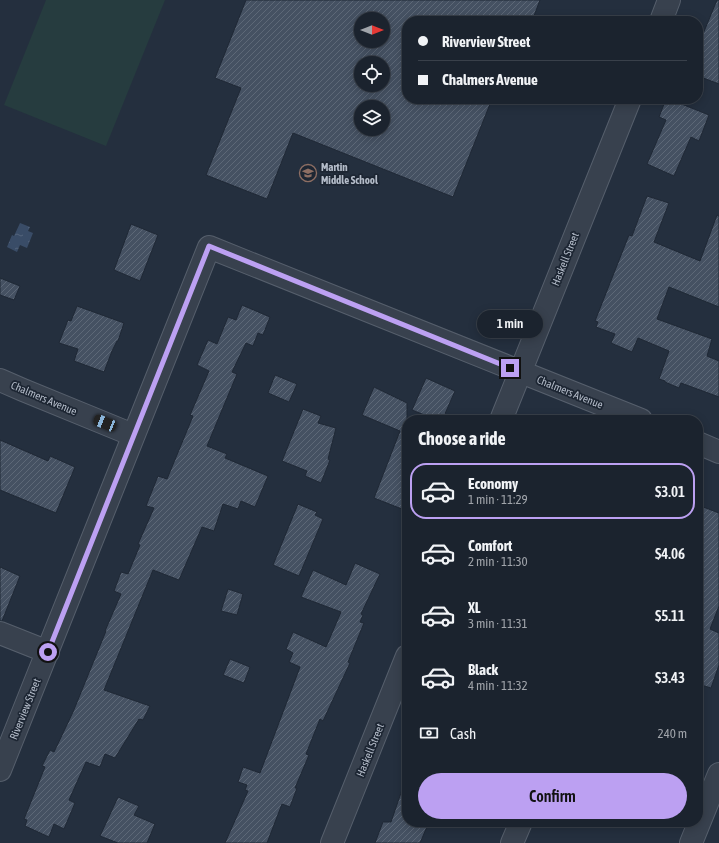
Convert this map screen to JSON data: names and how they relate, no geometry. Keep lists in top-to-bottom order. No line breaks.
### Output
{"streets":{"street":["Haskell Street","Chalmers Avenue","Riverview Street"]},"crossings":[["Haskell Street","Chalmers Avenue"],["Chalmers Avenue","Riverview Street"]],"places":{"school or university":["Martin Middle School"]},"north":"right","page":{"banner":["Riverview Street","Chalmers Avenue"],"bubble":"1 min","heading":"Choose a ride","list":[{"name":"Economy","note":"1 min · 11:29","value":"$3.01"},{"name":"Comfort","note":"2 min · 11:30","value":"$4.06"},{"name":"XL","note":"3 min · 11:31","value":"$5.11"},{"name":"Black","note":"4 min · 11:32","value":"$3.43"}],"pay":["Cash","240 m"],"buttons":"Confirm"}}
